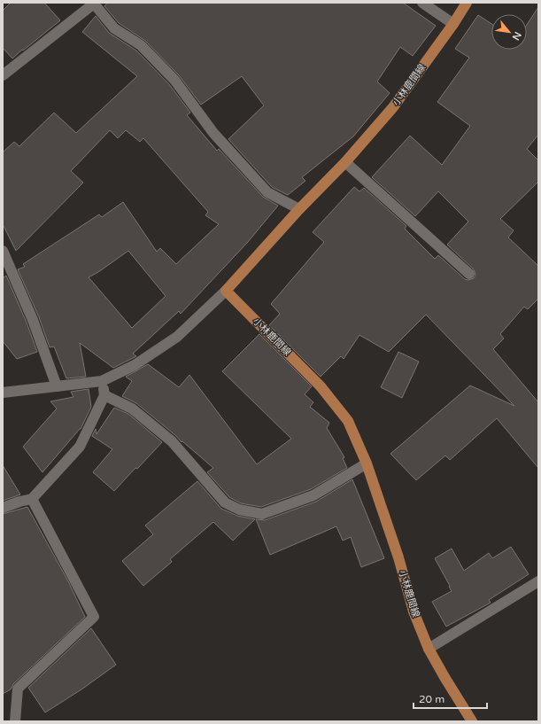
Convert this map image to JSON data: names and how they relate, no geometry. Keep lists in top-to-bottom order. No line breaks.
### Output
{"streets":{"main road":["小林鹿間線"]},"scale_bar":"20 m","north":"bottom right"}
